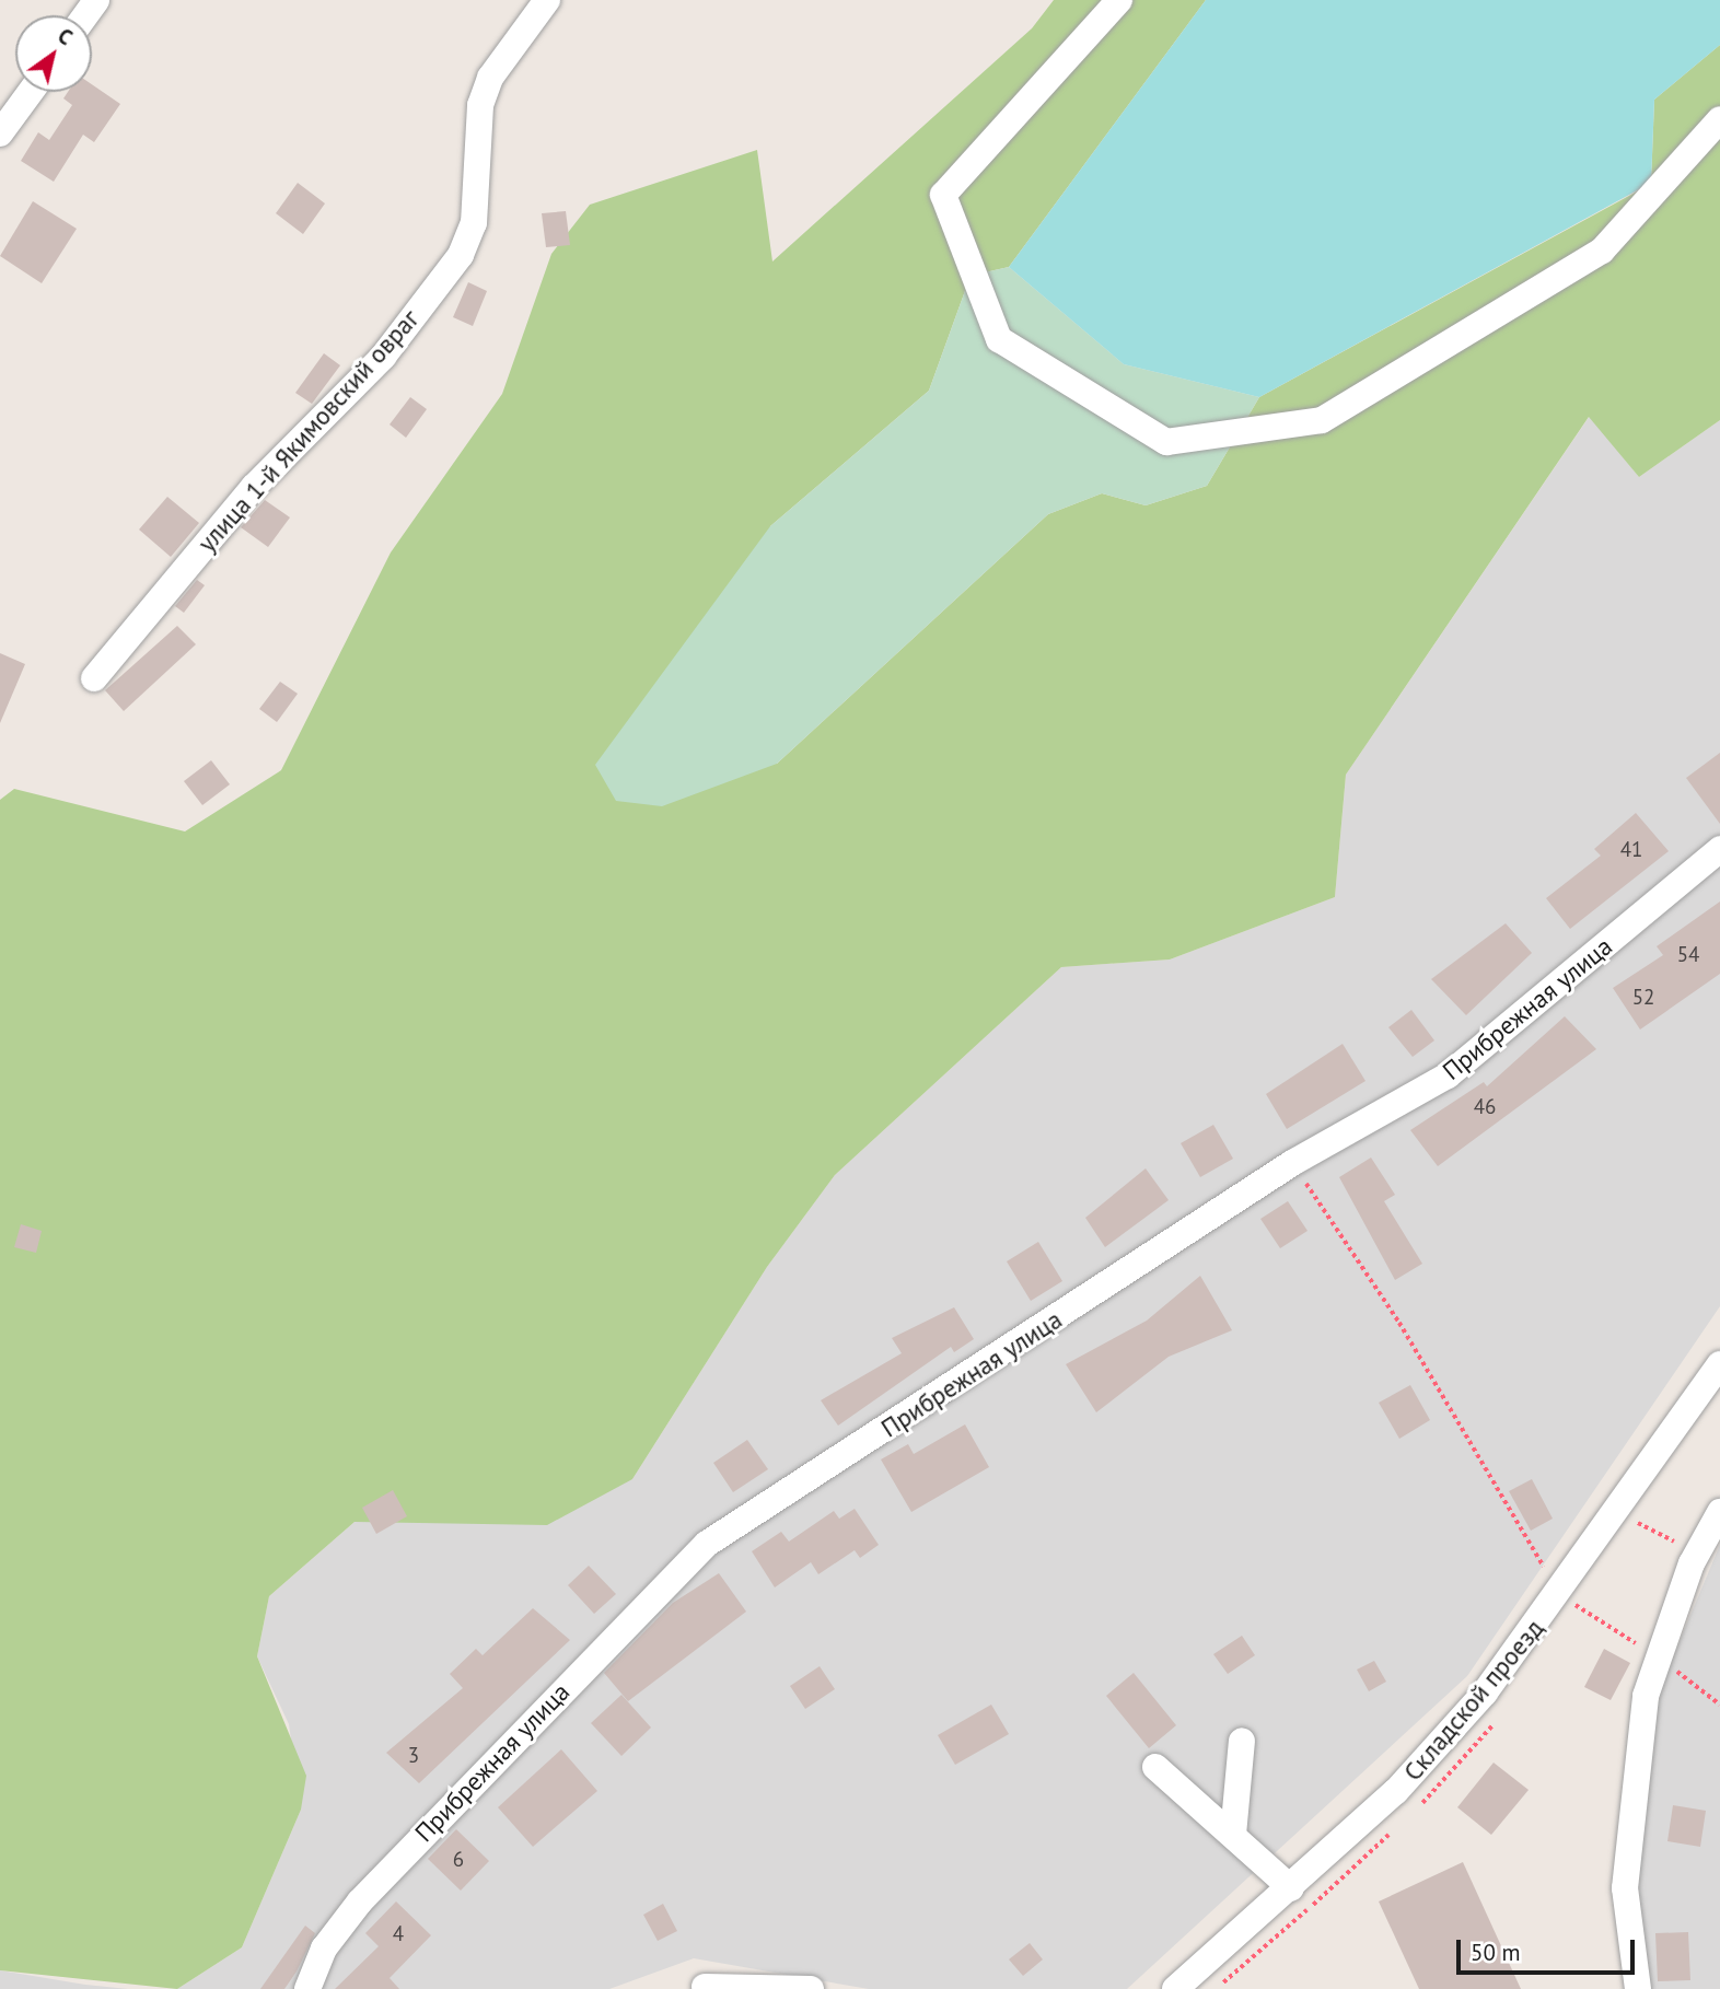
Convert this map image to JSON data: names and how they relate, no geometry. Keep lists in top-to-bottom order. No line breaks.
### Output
{"streets":{"street":["улица 1-й Якимовский овраг","Прибрежная улица","Складской проезд"]},"house_numbers":["41","54","52","46","3","6","4"],"scale_bar":"50 m","north":"top right"}
